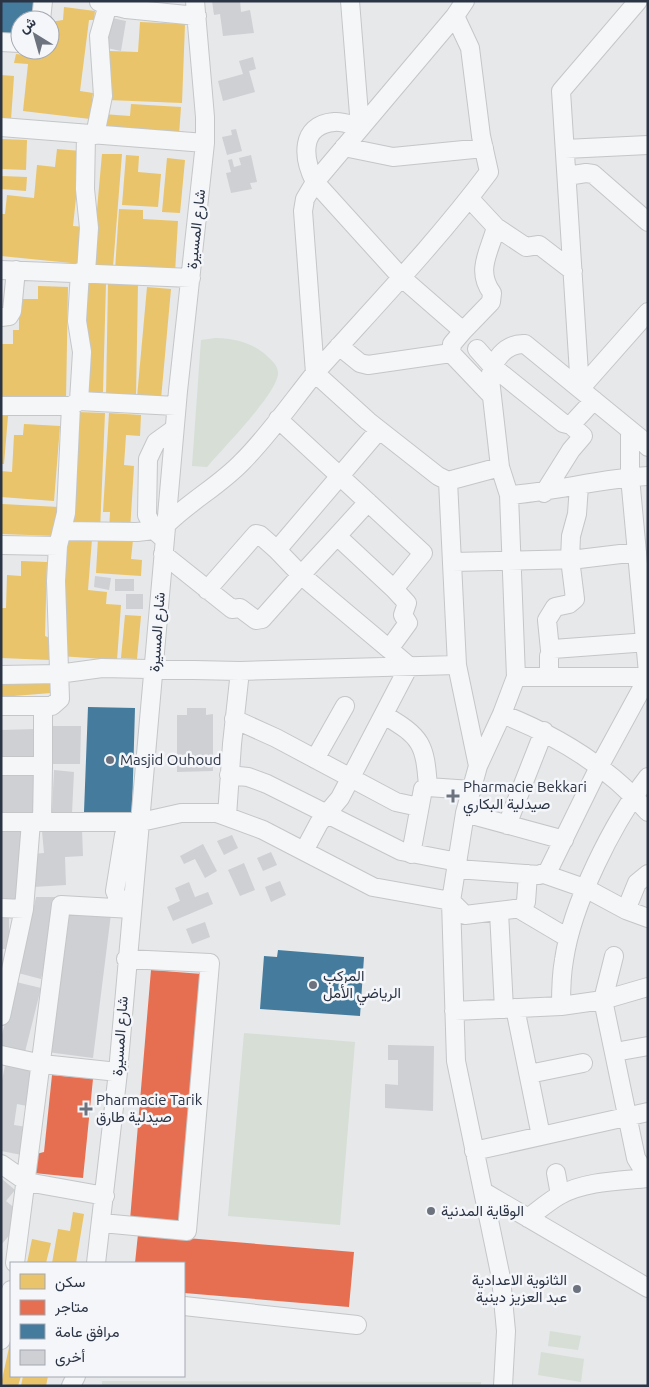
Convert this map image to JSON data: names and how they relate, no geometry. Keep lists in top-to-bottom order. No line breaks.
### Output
{"streets":{"street":["شارع المسيرة"]},"places":{"other":["Masjid Ouhoud","المركب الرياضي الأمل","الوقاية المدنية","الثانوية الاعدادية عبد العزيز دينية"],"health":["Pharmacie Bekkari صيدلية البكاري","Pharmacie Tarik صيدلية طارق"]},"legend":["سكن","متاجر","مرافق عامة","أخرى"],"north":"top left"}
